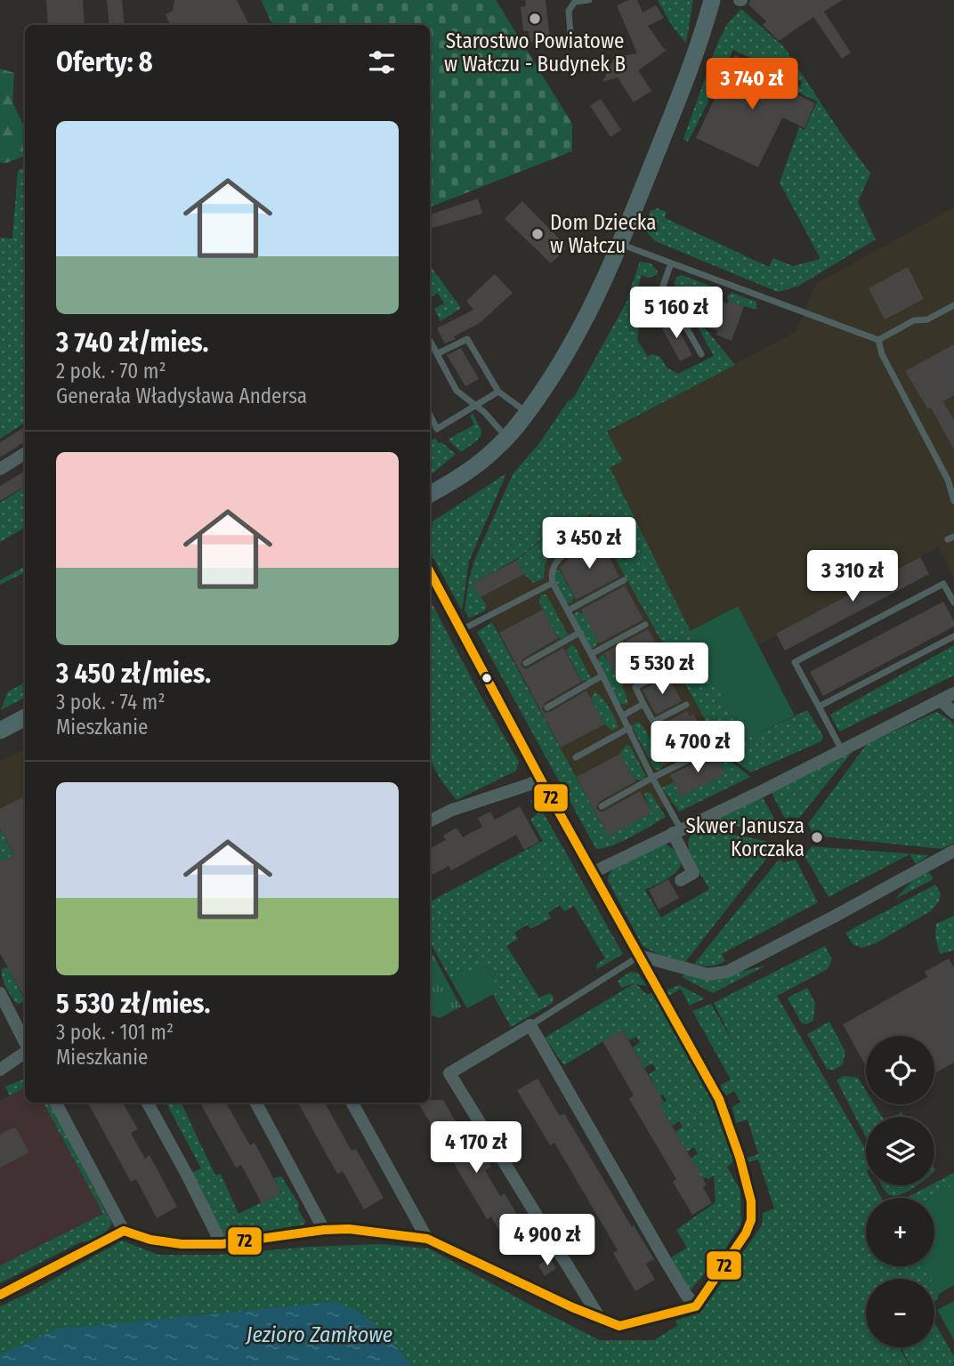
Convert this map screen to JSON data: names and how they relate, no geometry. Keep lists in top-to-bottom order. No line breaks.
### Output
{"water":["Jezioro Zamkowe"],"places":["Starostwo Powiatowe w Wałczu - Budynek B","Dom Dziecka w Wałczu","Skwer Janusza Korczaka"],"lines":["transit line 72"],"page":{"heading":"Oferty: 8","price":["3 740 zł","5 160 zł","3 450 zł","3 310 zł","5 530 zł","4 700 zł","4 170 zł","4 900 zł"],"list":[{"name":"3 740 zł/mies.","note":"2 pok. · 70 m² · Generała Władysława Andersa"},{"name":"3 450 zł/mies.","note":"3 pok. · 74 m² · Mieszkanie"},{"name":"5 530 zł/mies.","note":"3 pok. · 101 m² · Mieszkanie"}],"map_buttons":["+","−"]}}
